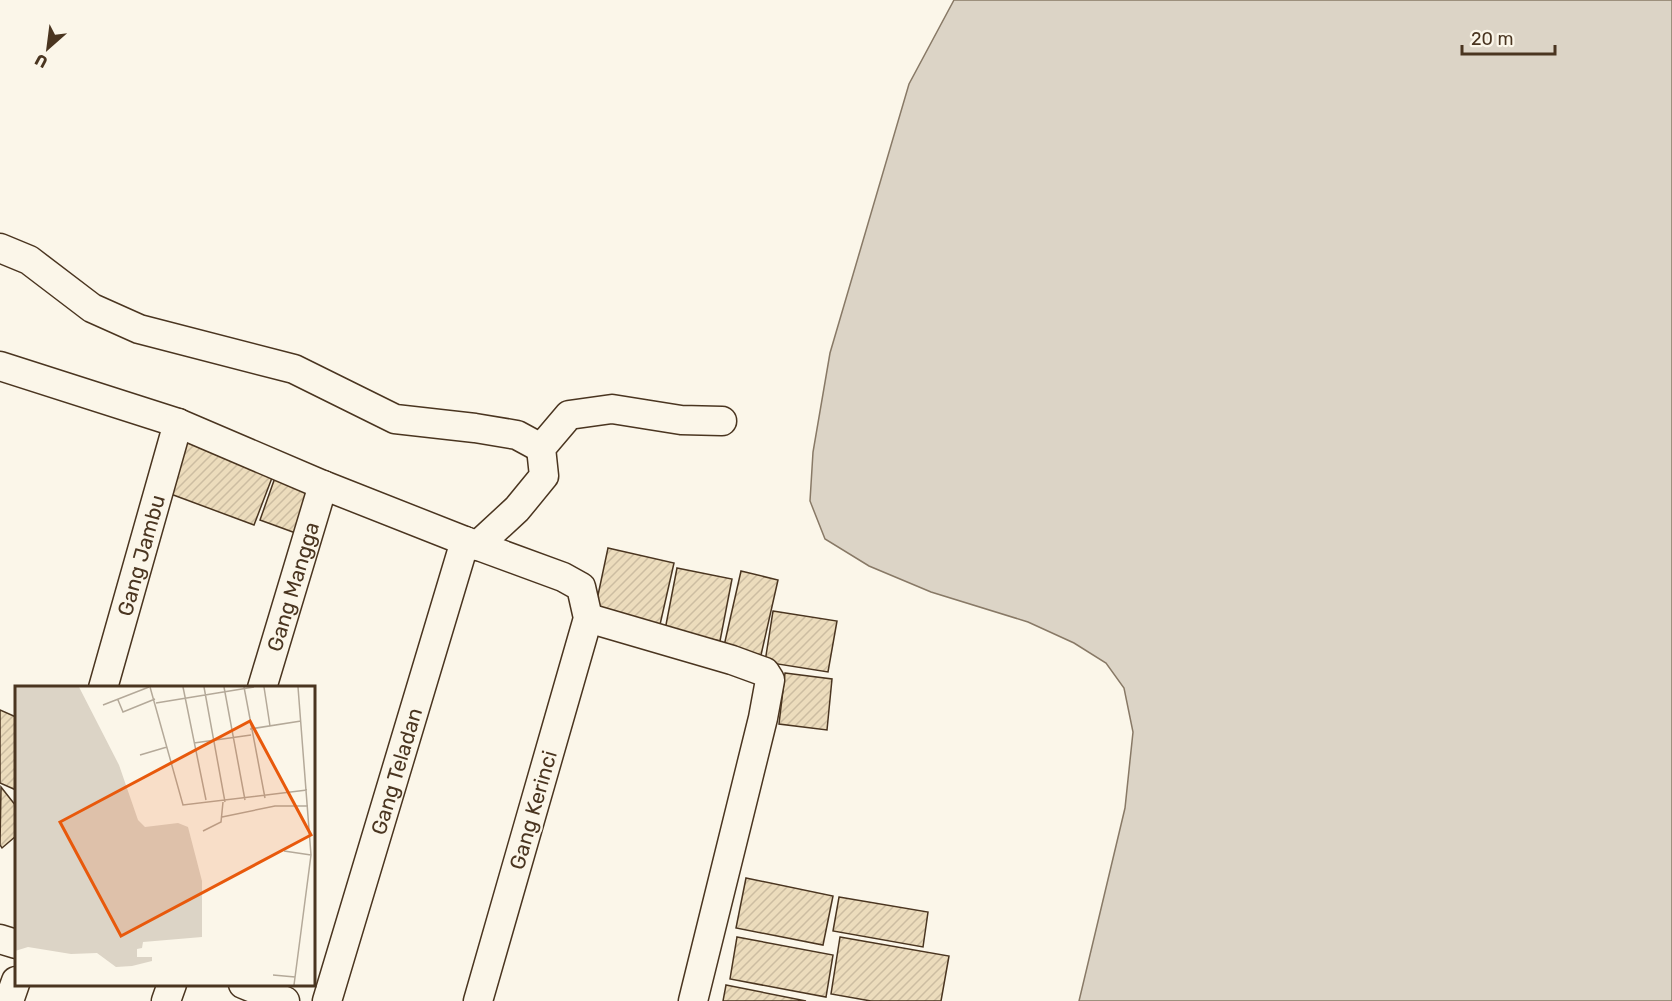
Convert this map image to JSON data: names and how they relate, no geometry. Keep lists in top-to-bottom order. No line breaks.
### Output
{"streets":{"street":["Gang Jambu","Gang Mangga","Gang Teladan","Gang Kerinci"]},"scale_bar":"20 m","north":"bottom left"}
